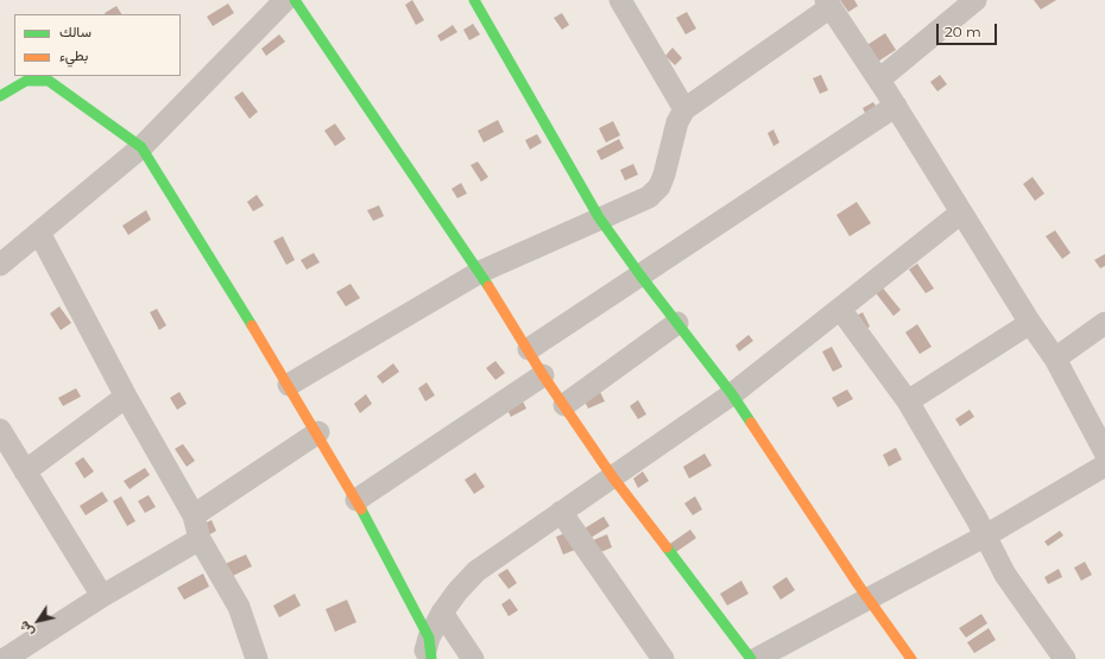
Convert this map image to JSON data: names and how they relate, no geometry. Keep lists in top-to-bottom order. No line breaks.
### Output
{"legend":["سالك","بطيء"],"scale_bar":"20 m","north":"bottom left"}
